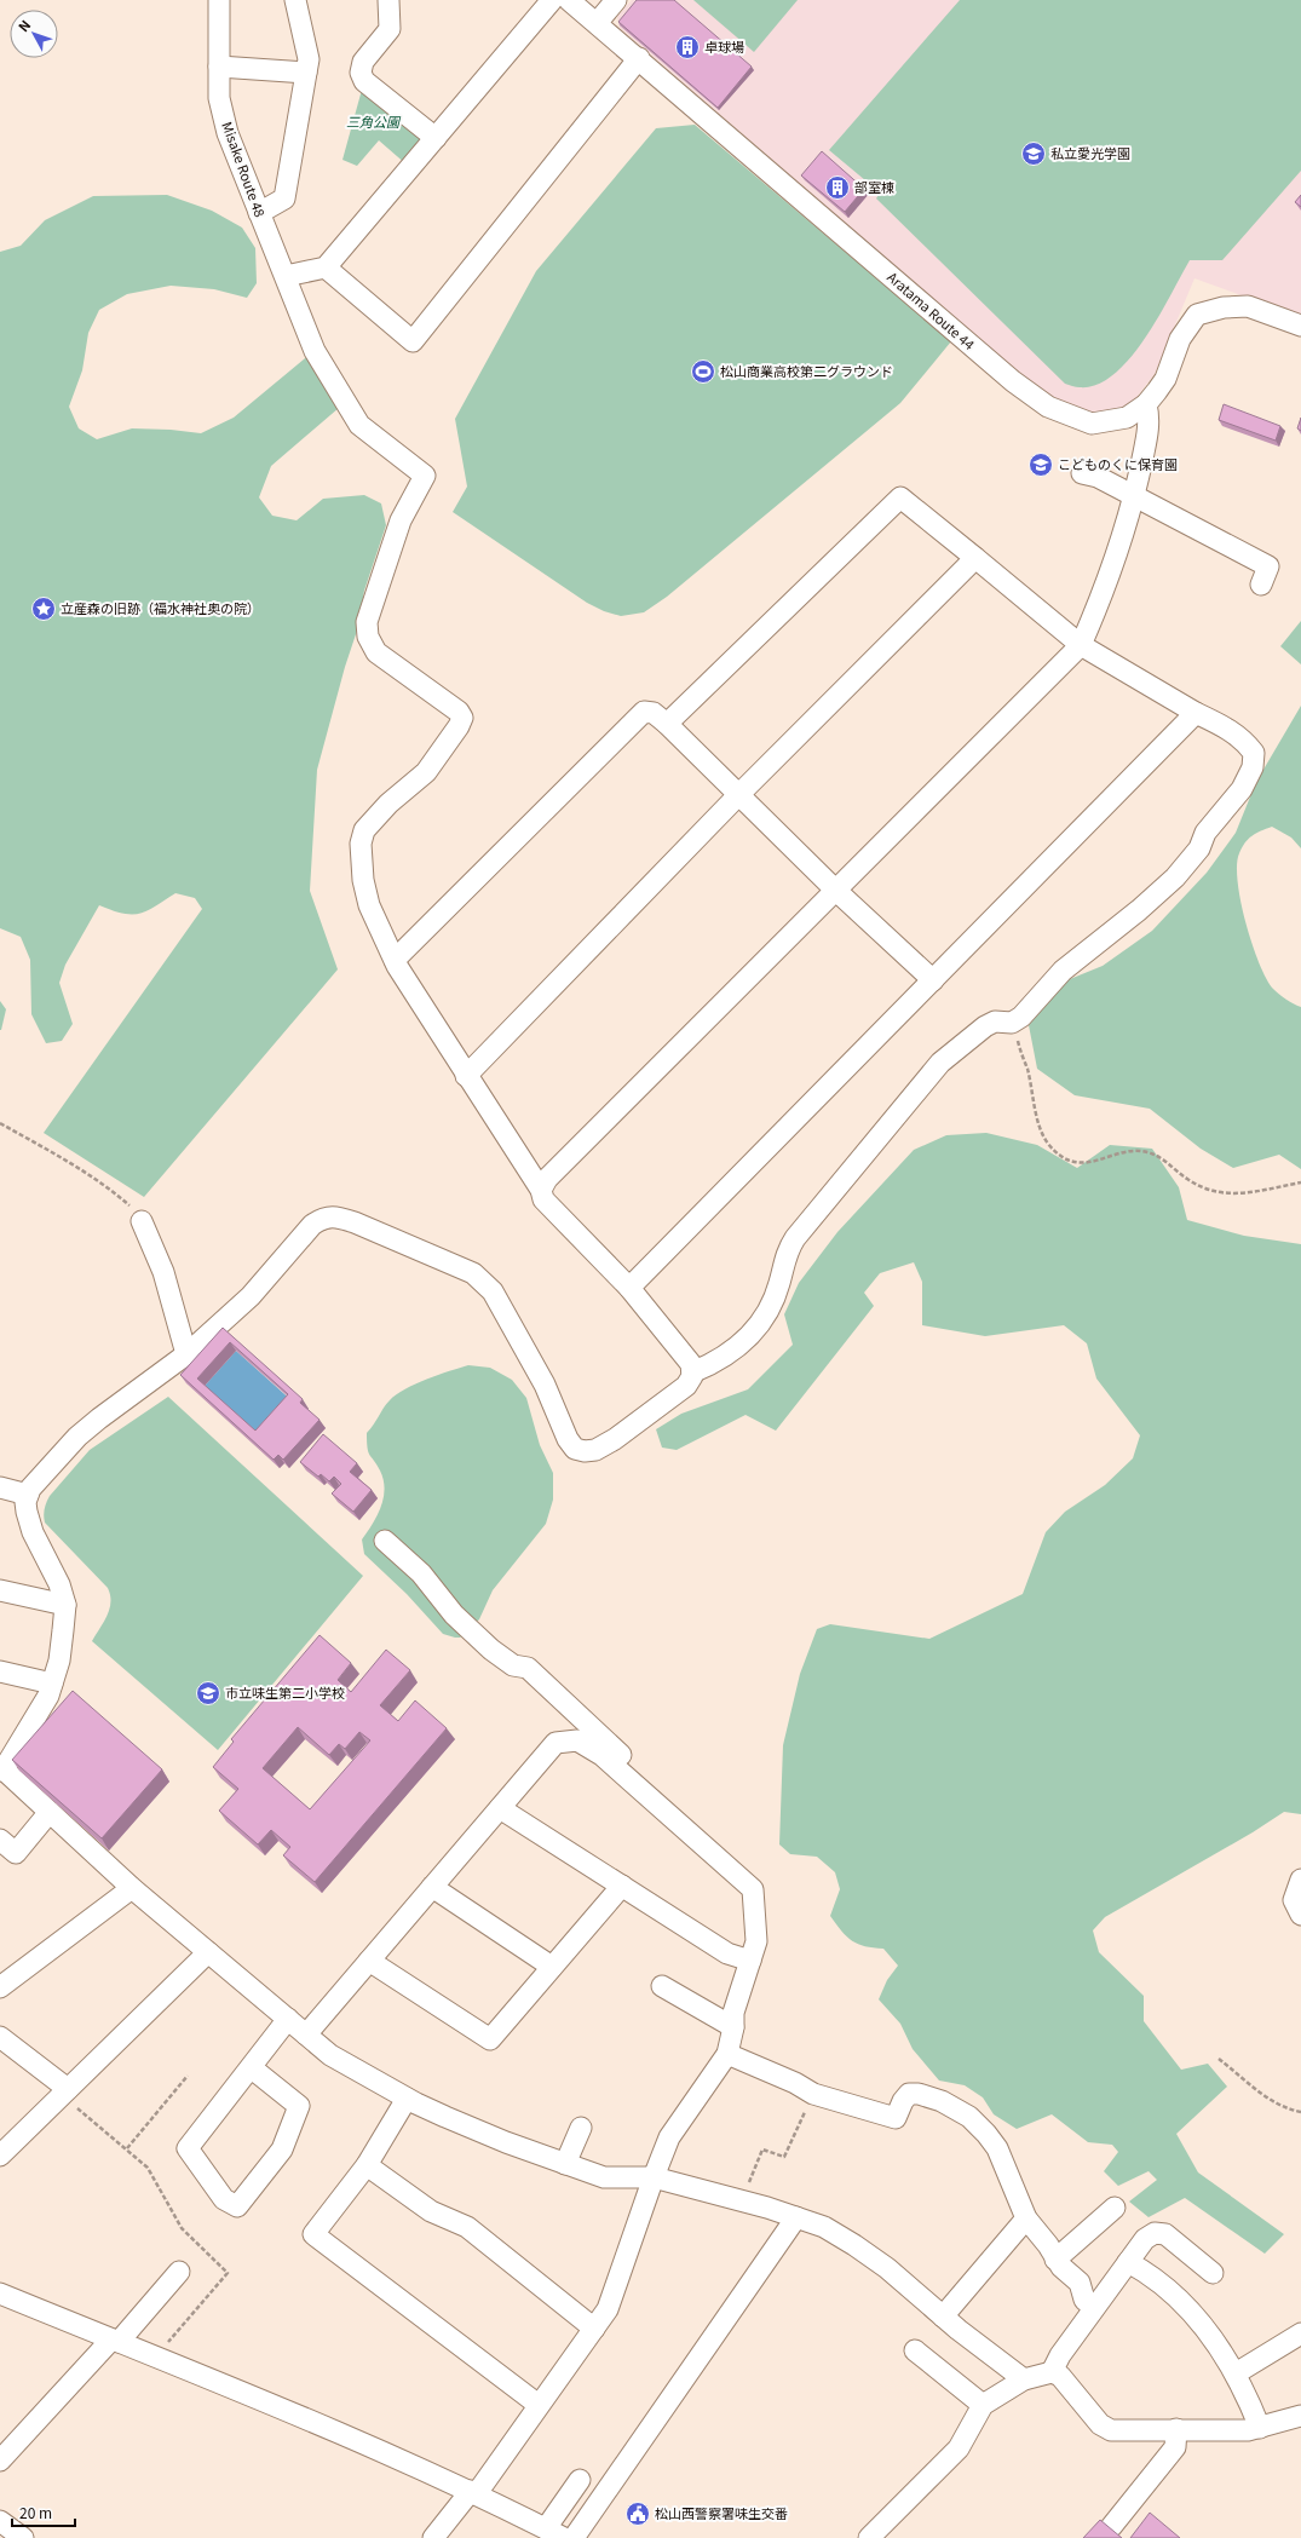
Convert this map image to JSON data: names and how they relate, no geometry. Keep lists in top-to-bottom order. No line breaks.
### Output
{"streets":{"street":["Misake Route 48","Aratama Route 44"]},"parks":["三角公園"],"places":{"building":["卓球場","部室棟"],"school or university":["私立愛光学園","こどものくに保育園","市立味生第二小学校"],"sports":["松山商業高校第二グラウンド"],"place":["立産森の旧跡（福水神社奥の院）"],"public building":["松山西警察署味生交番"]},"scale_bar":"20 m","north":"top left"}
